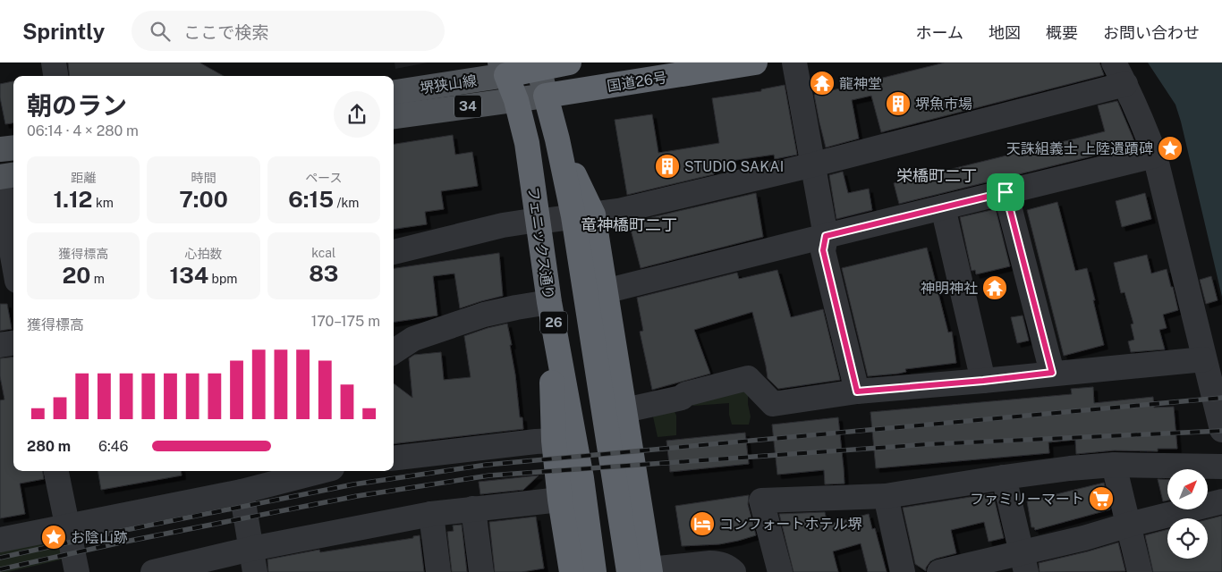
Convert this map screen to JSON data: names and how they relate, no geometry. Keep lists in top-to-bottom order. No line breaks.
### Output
{"streets":{"highway":["国道26号","フェニックス通り","26"],"main road":["堺狭山線","34"]},"crossings":[["国道26号","堺狭山線"],["国道26号","26"],["堺狭山線","フェニックス通り"],["堺狭山線","26"],["フェニックス通り","26"]],"districts":["栄橋町二丁","竜神橋町二丁"],"places":{"temple":["龍神堂","神明神社"],"building":["堺魚市場","STUDIO SAKAI"],"place":["天誅組義士 上陸遺蹟碑","お陰山跡"],"supermarket":["ファミリーマート"],"hotel":["コンフォートホテル堺"]},"north":"top right","page":{"header":"Sprintly","search":"ここで検索","nav":["ホーム","地図","概要","お問い合わせ"],"heading":["朝のラン","06:14 · 4 × 280 m"],"stats":[["距離","1.12 km"],["時間","7:00"],["ペース","6:15 /km"],["獲得標高","20 m"],["心拍数","134 bpm"],["kcal","83"]],"chart":["獲得標高","170–175 m"],"list":[{"name":"280 m","note":"6:46"}]}}
